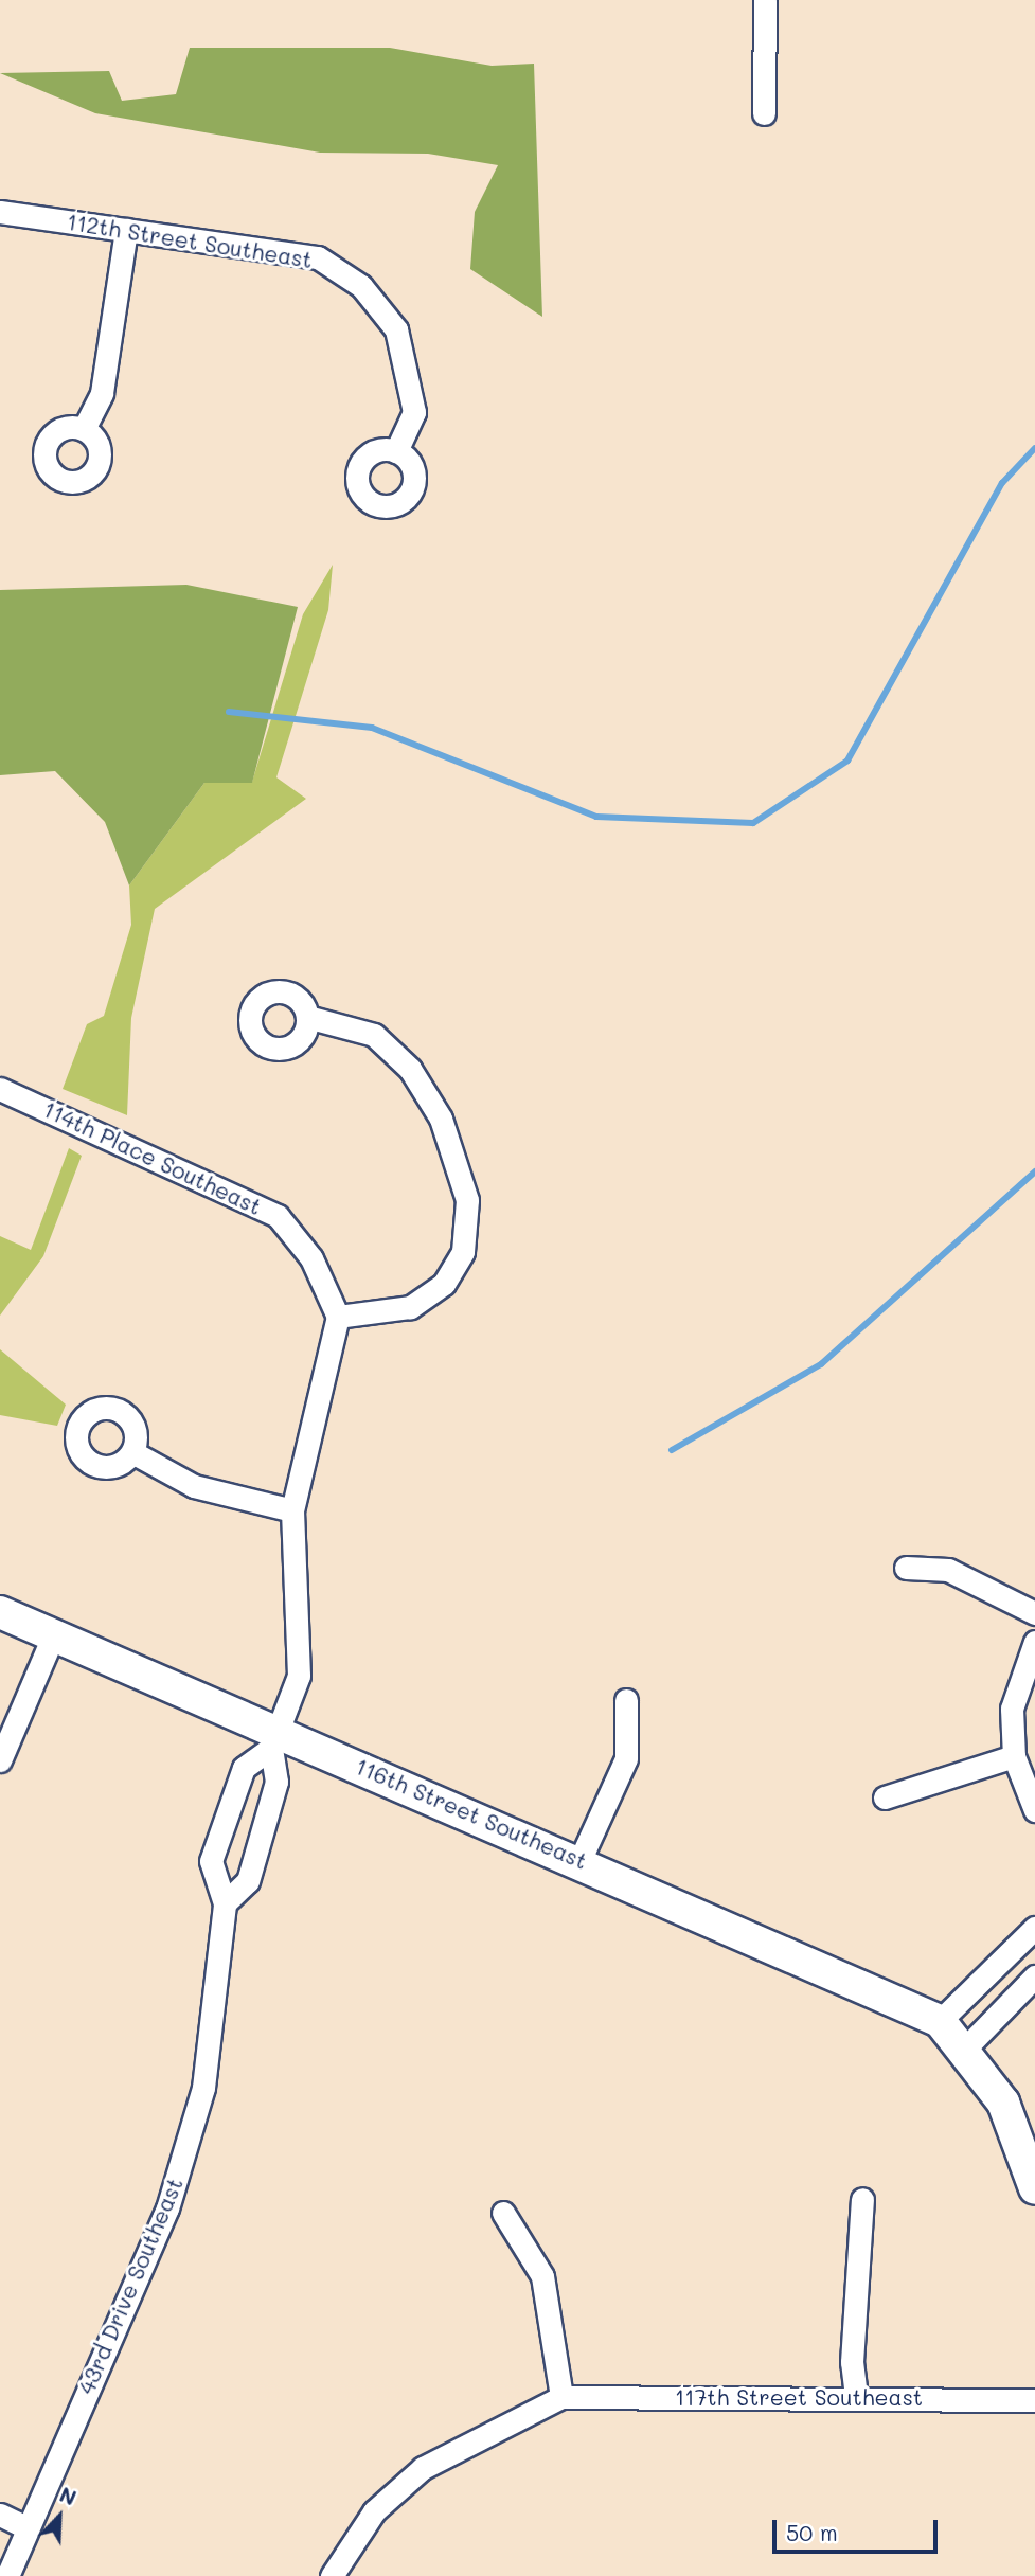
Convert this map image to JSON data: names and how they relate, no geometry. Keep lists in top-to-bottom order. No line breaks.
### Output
{"streets":{"street":["112th Street Southeast","114th Place Southeast","116th Street Southeast","43rd Drive Southeast","117th Street Southeast"]},"crossings":[["116th Street Southeast","43rd Drive Southeast"]],"scale_bar":"50 m","north":"top right"}
